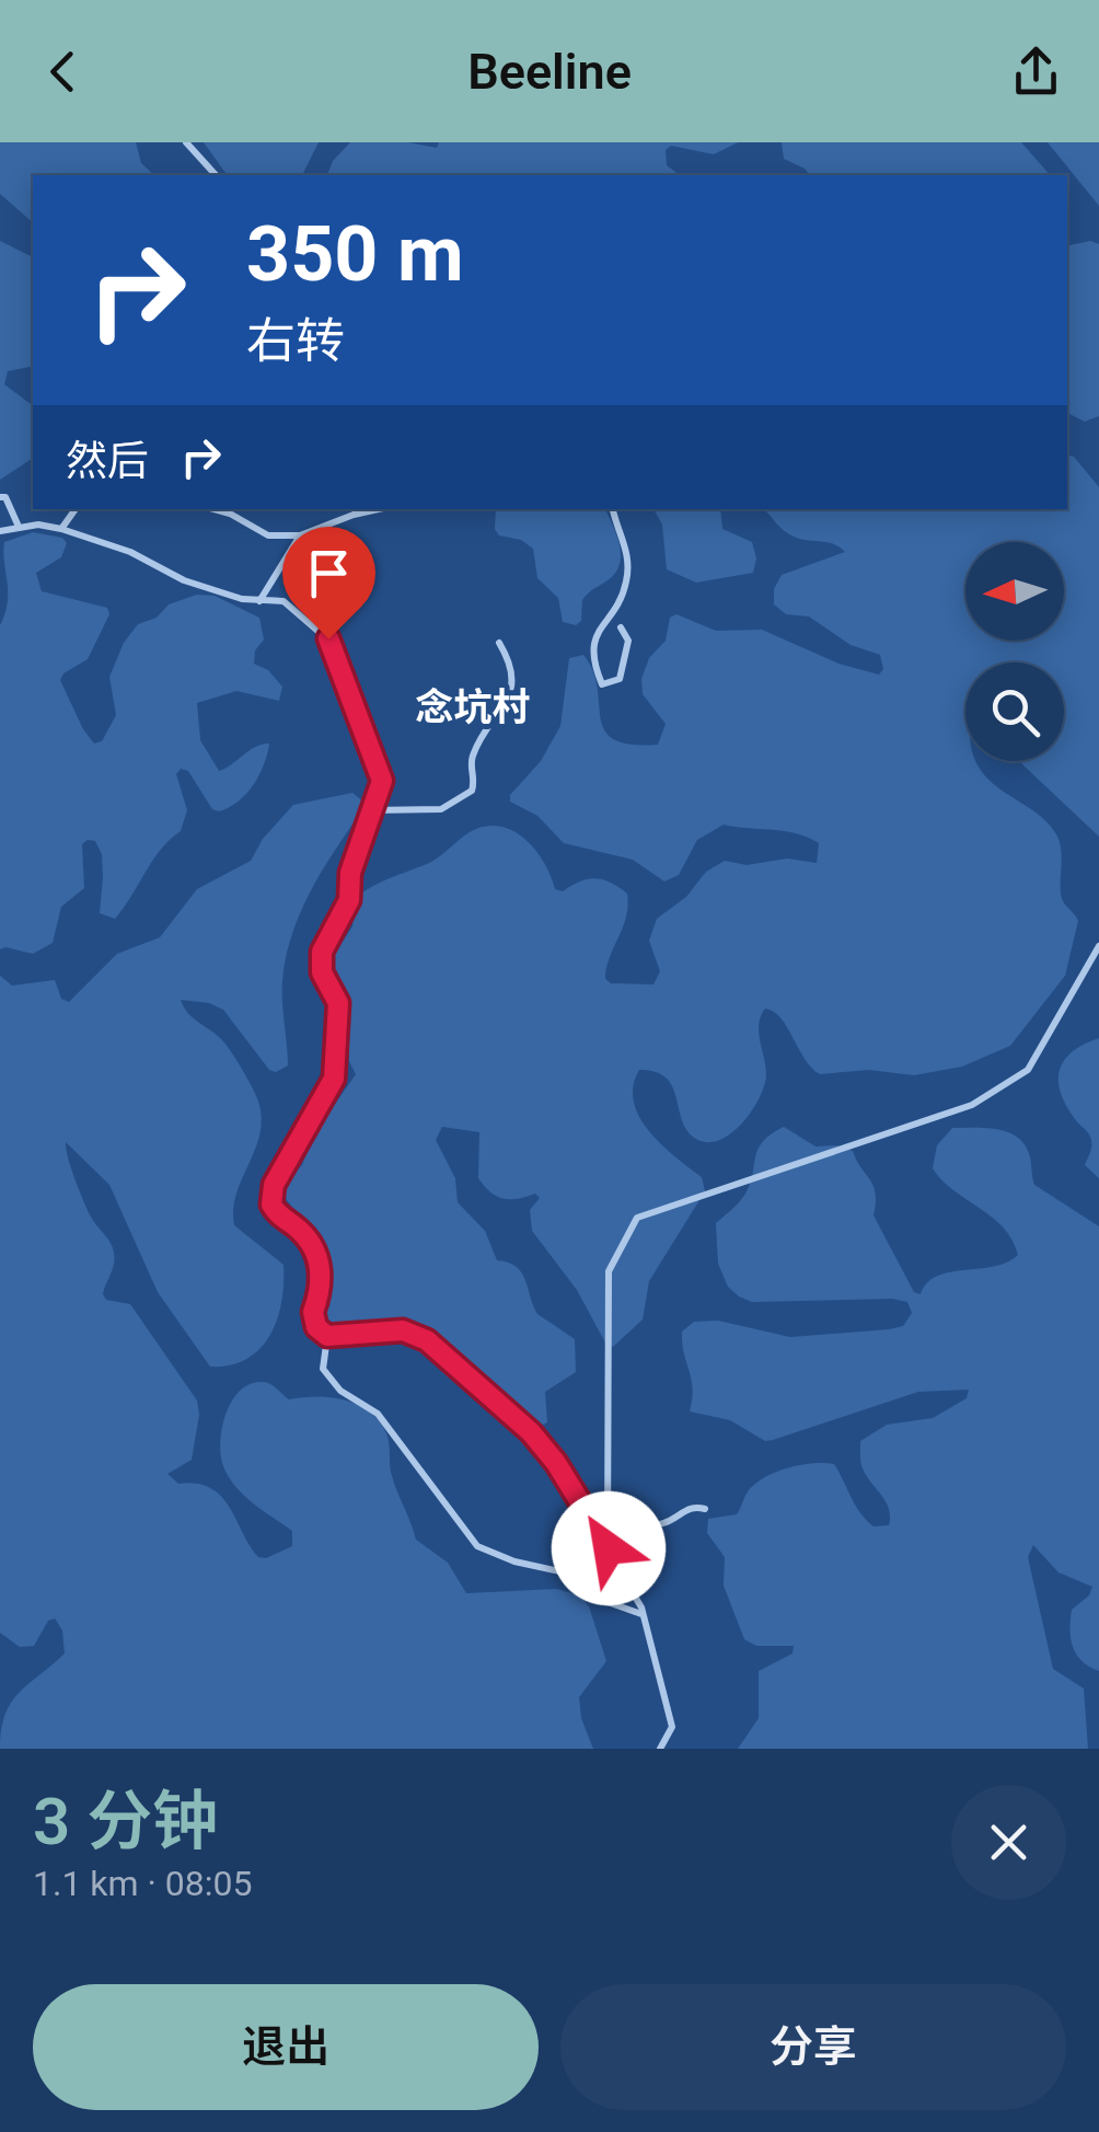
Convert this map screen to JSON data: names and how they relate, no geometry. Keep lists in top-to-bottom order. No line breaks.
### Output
{"districts":["念坑村"],"north":"left","page":{"header":"Beeline","turn":["350 m","右转"],"then":"然后","heading":["3 分钟","1.1 km · 08:05"],"buttons":["退出","分享"]}}
